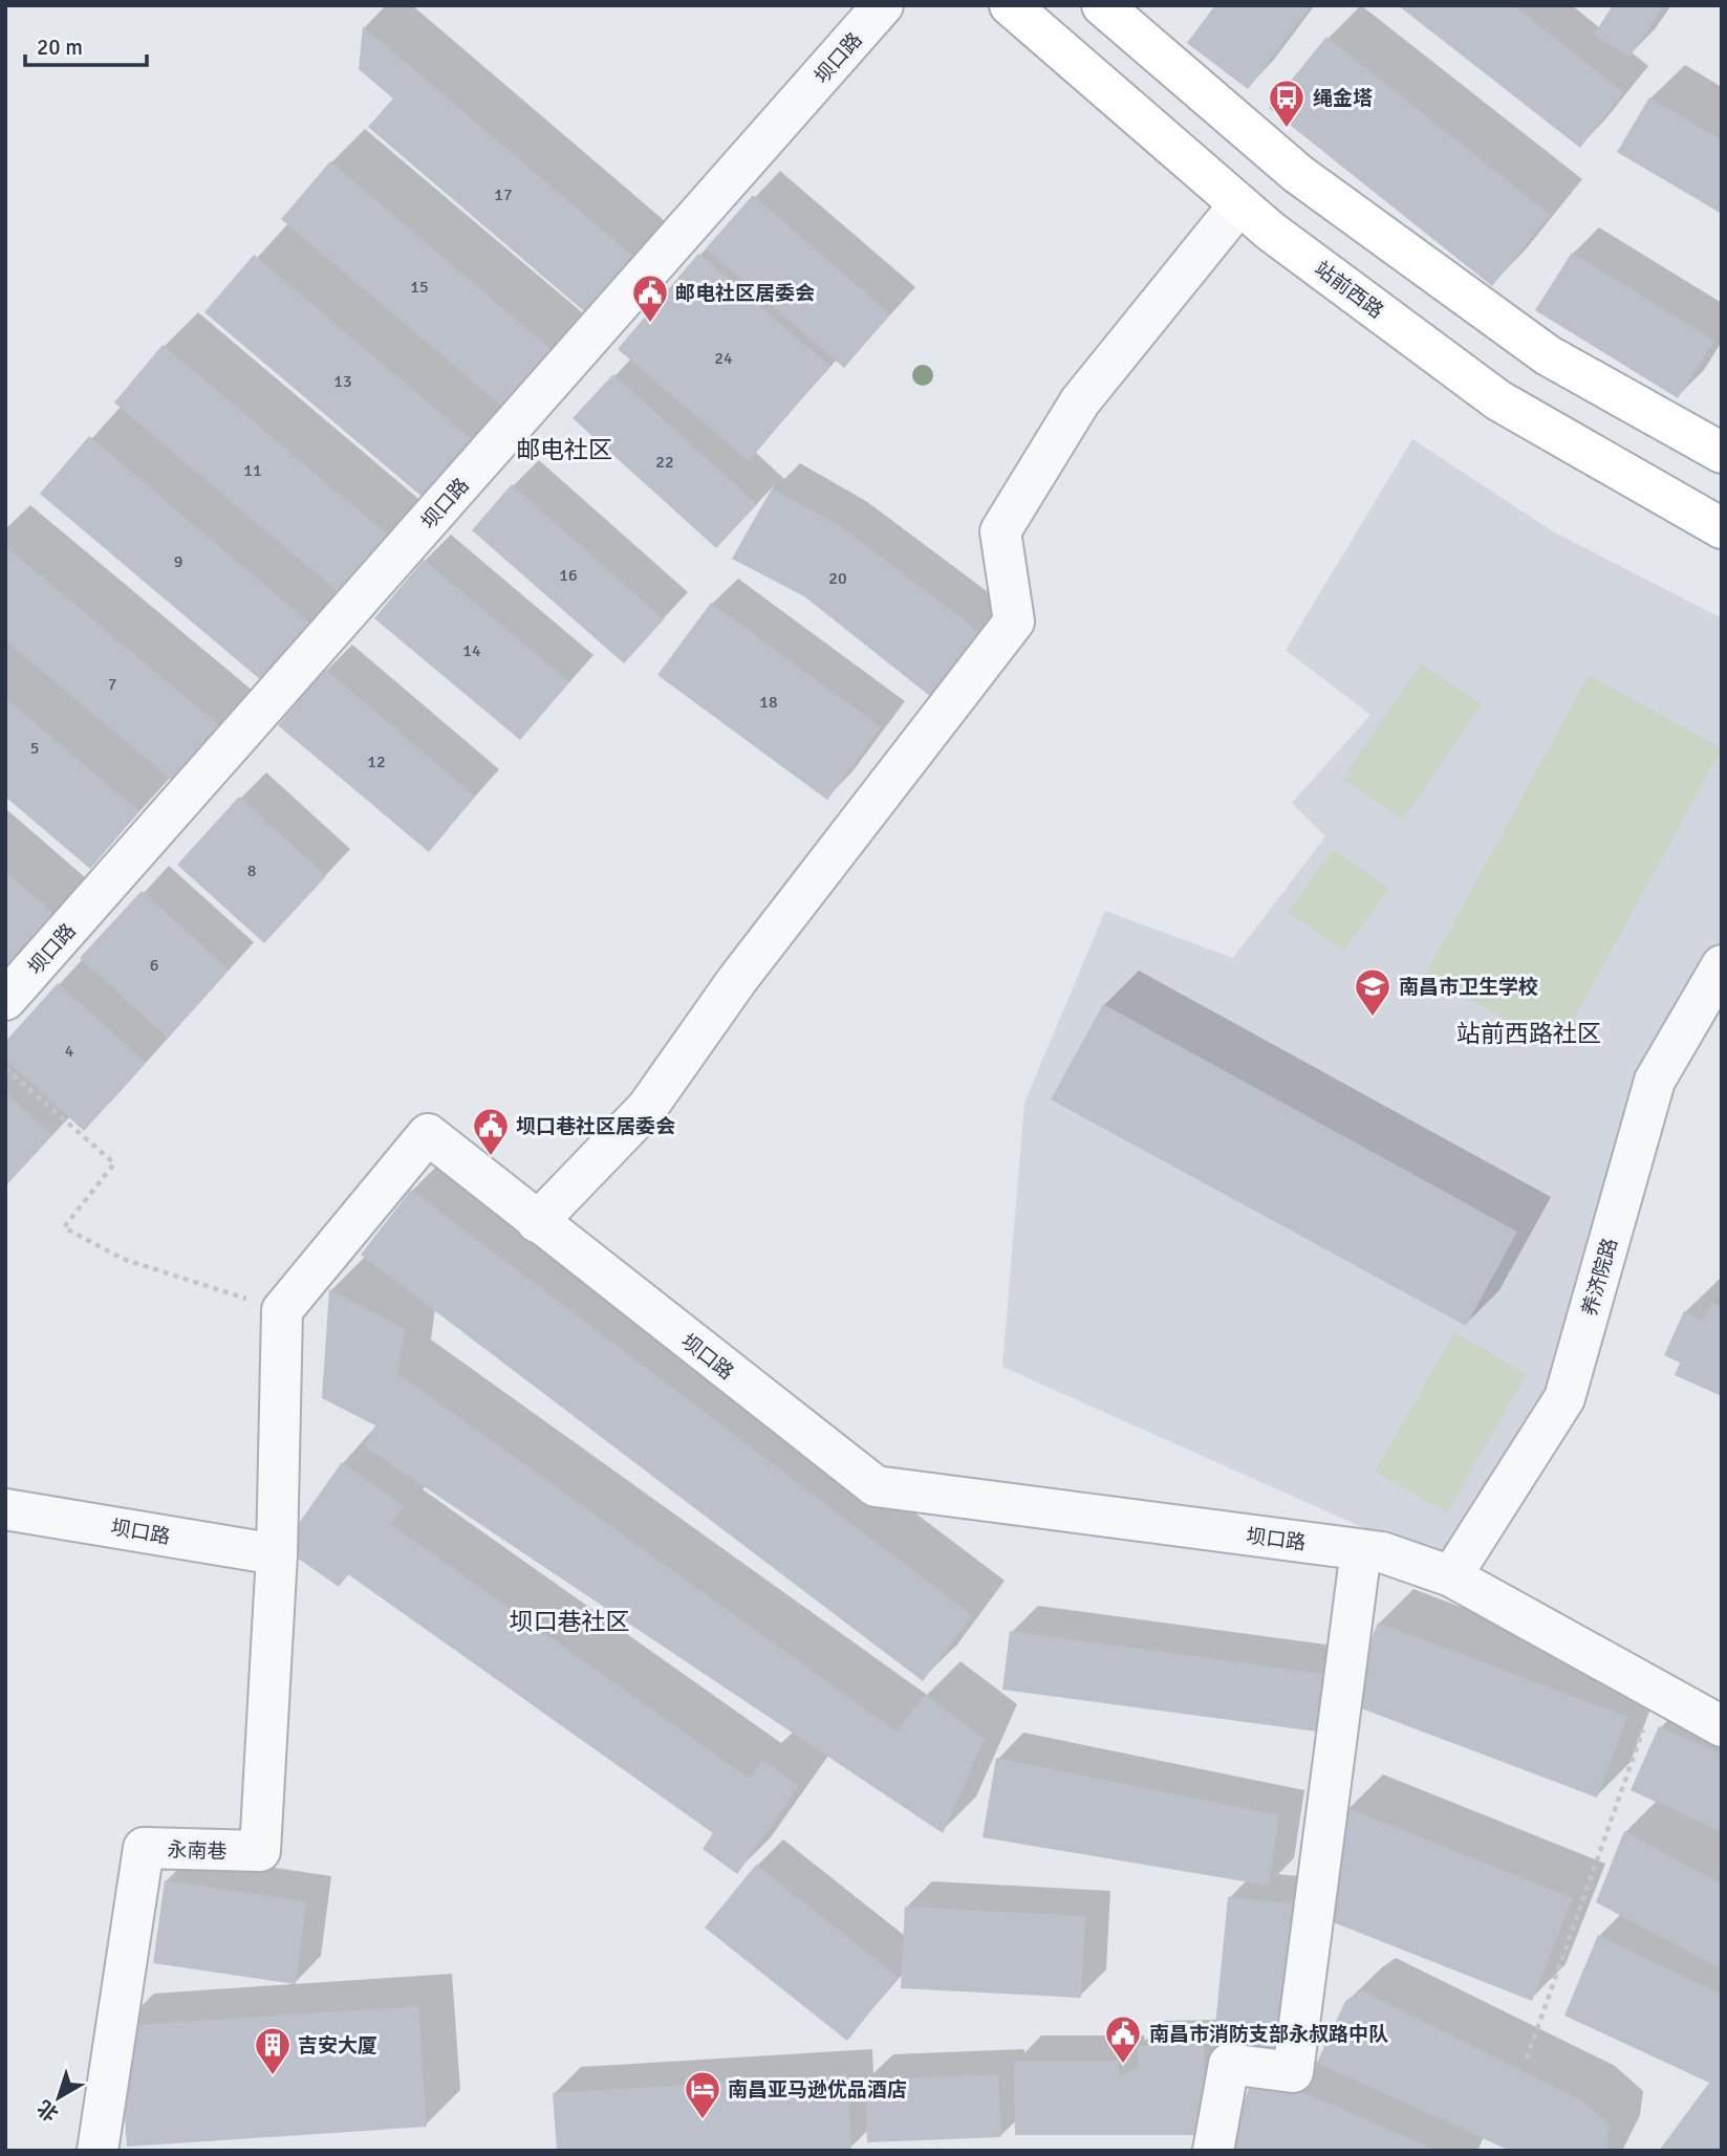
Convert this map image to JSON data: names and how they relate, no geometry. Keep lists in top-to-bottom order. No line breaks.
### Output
{"streets":{"main road":["站前西路"],"lane":["坝口路","养济院路","永南巷"]},"crossings":[["坝口路","养济院路"],["坝口路","永南巷"]],"districts":["邮电社区","站前西路社区","坝口巷社区"],"places":{"bus stop":["绳金塔"],"public building":["邮电社区居委会","坝口巷社区居委会","南昌市消防支部永叔路中队"],"school or university":["南昌市卫生学校"],"building":["吉安大厦"],"hotel":["南昌亚马逊优品酒店"]},"house_numbers":["17","15","24","13","22","11","9","16","20","14","7","18","5","12","8","6","4"],"scale_bar":"20 m","north":"bottom left"}
